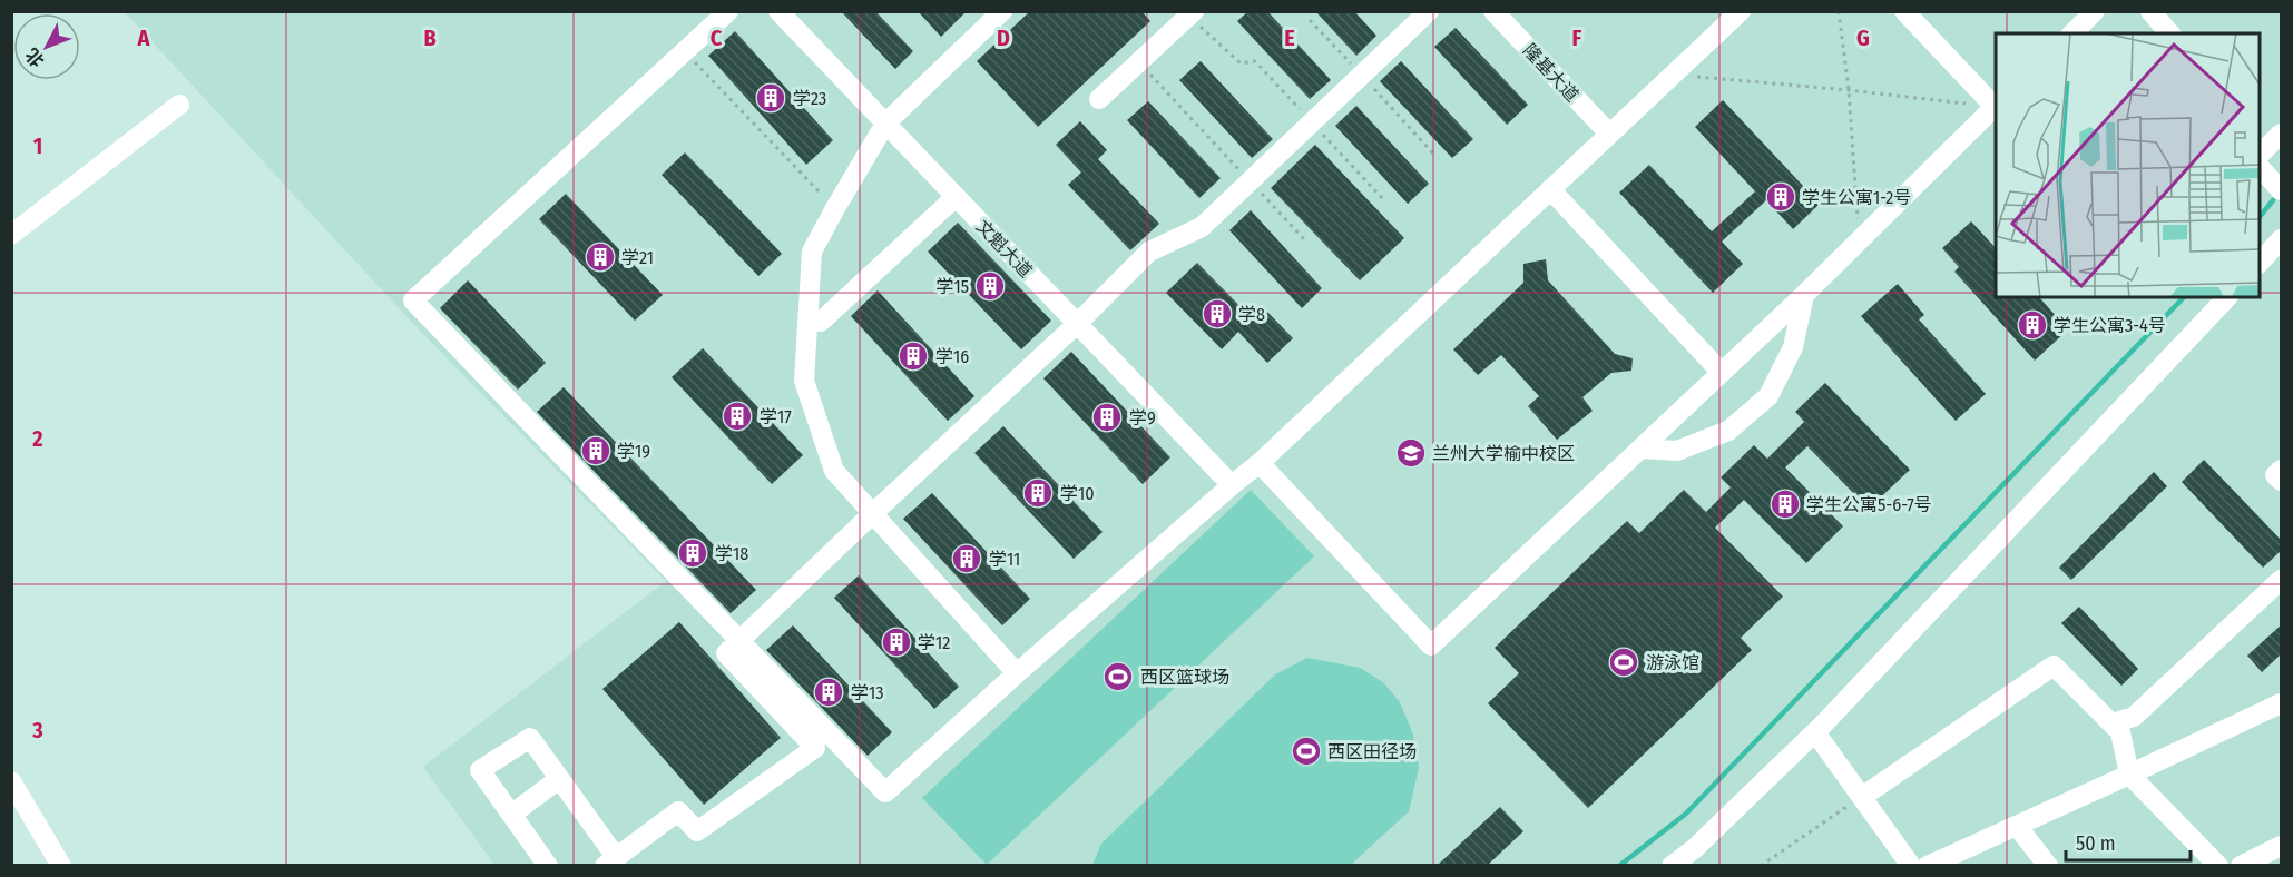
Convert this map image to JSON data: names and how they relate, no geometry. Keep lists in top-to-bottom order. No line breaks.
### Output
{"streets":{"street":["隆基大道","文魁大道"]},"places":{"building":["学23","学生公寓1-2号","学21","学15","学8","学生公寓3-4号","学16","学17","学9","学19","学10","学生公寓5-6-7号","学18","学11","学12","学13"],"school or university":["兰州大学榆中校区"],"sports":["游泳馆","西区篮球场","西区田径场"]},"scale_bar":"50 m","north":"bottom left","grid":{"columns":["A","B","C","D","E","F","G"],"rows":["1","2","3"]}}
